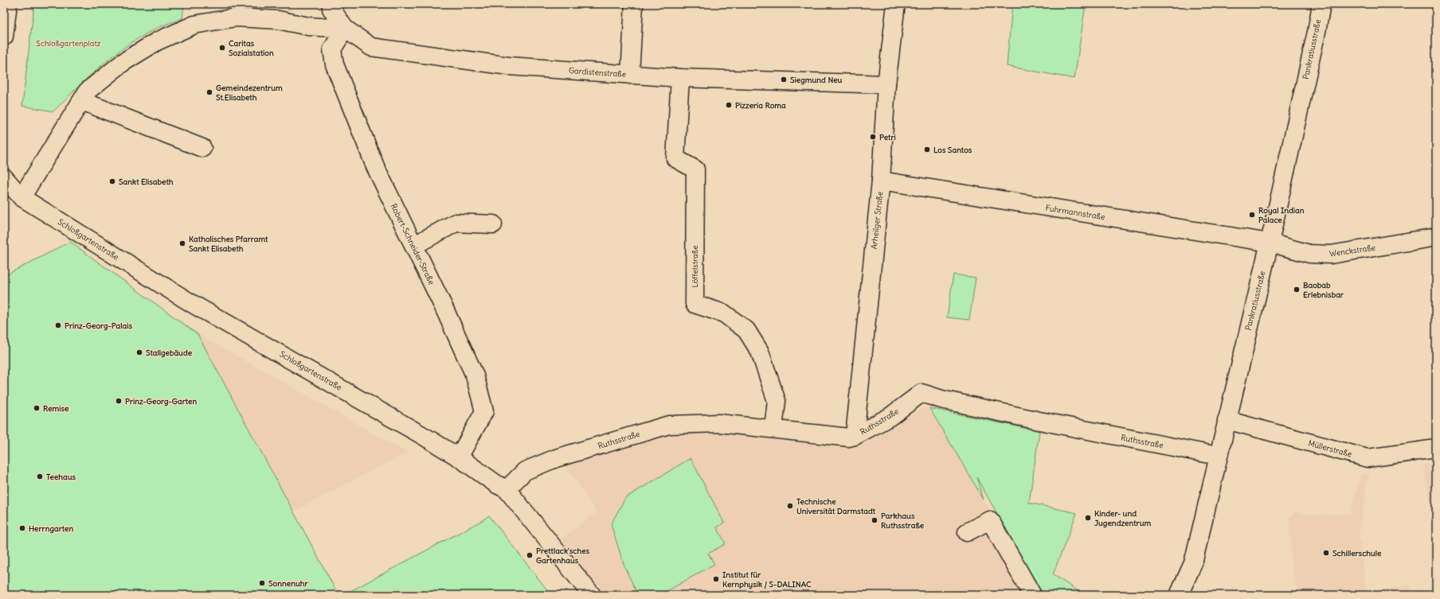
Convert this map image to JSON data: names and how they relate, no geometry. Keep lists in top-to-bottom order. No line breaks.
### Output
{"streets":{"street":["Pankratiusstraße","Gardistenstraße","Fuhrmannstraße","Arheilger Straße","Schloßgartenstraße","Robert-Schneider-Straße","Wenckstraße","Löffelstraße","Ruthsstraße","Müllerstraße"]},"crossings":[["Pankratiusstraße","Fuhrmannstraße"],["Pankratiusstraße","Wenckstraße"],["Pankratiusstraße","Ruthsstraße"],["Pankratiusstraße","Müllerstraße"],["Gardistenstraße","Arheilger Straße"],["Gardistenstraße","Robert-Schneider-Straße"],["Gardistenstraße","Löffelstraße"],["Fuhrmannstraße","Arheilger Straße"],["Fuhrmannstraße","Wenckstraße"],["Arheilger Straße","Ruthsstraße"],["Schloßgartenstraße","Robert-Schneider-Straße"],["Schloßgartenstraße","Ruthsstraße"],["Löffelstraße","Ruthsstraße"]],"parks":["Schloßgartenplatz"],"places":["Caritas Sozialstation","Siegmund Neu","Gemeindezentrum St.Elisabeth","Pizzeria Roma","Petri","Los Santos","Sankt Elisabeth","Royal Indian Palace","Katholisches Pfarramt Sankt Elisabeth","Baobab Erlebnisbar","Prinz-Georg-Palais","Stallgebäude","Prinz-Georg-Garten","Remise","Teehaus","Technische Universität Darmstadt","Kinder- und Jugendzentrum","Parkhaus Ruthsstraße","Herrngarten","Schillerschule","Prettlack'sches Gartenhaus","Institut für Kernphysik / S-DALINAC","Sonnenuhr"]}
